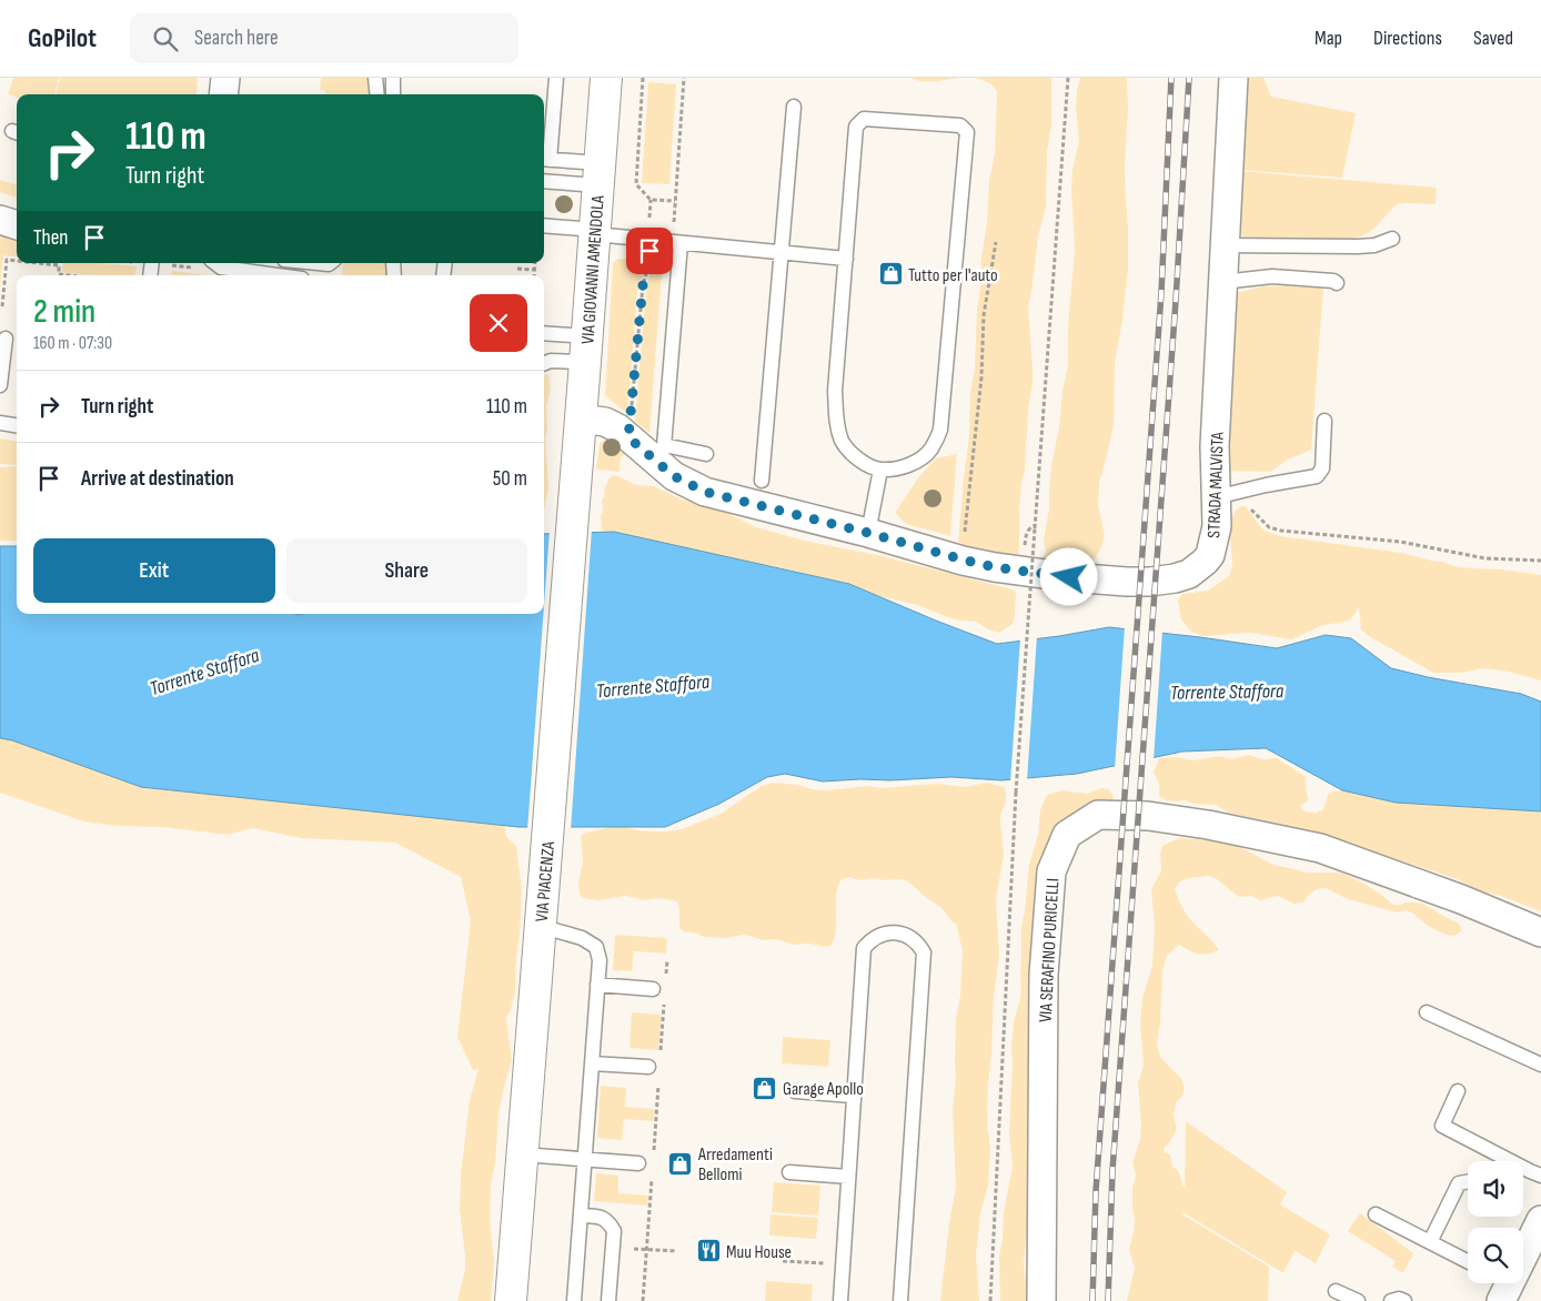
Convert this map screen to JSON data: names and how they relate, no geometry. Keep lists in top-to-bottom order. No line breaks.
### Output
{"streets":{"main road":["VIA GIOVANNI AMENDOLA","VIA PIACENZA"],"street":["STRADA MALVISTA","VIA SERAFINO PURICELLI"]},"crossings":[["VIA GIOVANNI AMENDOLA","STRADA MALVISTA"],["VIA GIOVANNI AMENDOLA","VIA PIACENZA"]],"water":["Torrente Staffora"],"places":{"shop":["Tutto per l'auto","Garage Apollo","Arredamenti Bellomi"],"restaurant":["Muu House"]},"page":{"header":"GoPilot","search":"Search here","nav":["Map","Directions","Saved"],"turn":["110 m","Turn right"],"then":"Then","heading":["2 min","160 m · 07:30"],"list":[{"name":"Turn right","value":"110 m"},{"name":"Arrive at destination","value":"50 m"}],"buttons":["Exit","Share"]}}
